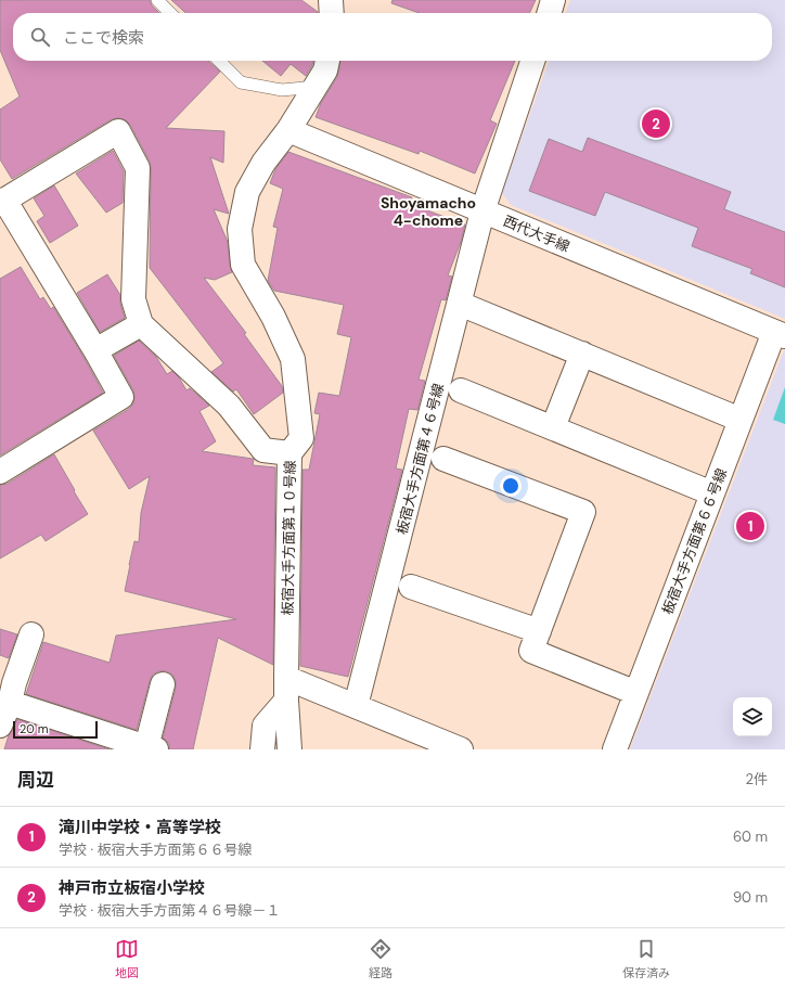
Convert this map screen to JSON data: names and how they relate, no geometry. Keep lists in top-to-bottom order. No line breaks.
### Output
{"streets":{"street":["西代大手線","板宿大手方面第４６号線","板宿大手方面第１０号線","板宿大手方面第６６号線"]},"crossings":[["西代大手線","板宿大手方面第４６号線"],["西代大手線","板宿大手方面第１０号線"],["西代大手線","板宿大手方面第６６号線"]],"districts":["Shoyamacho 4-chome"],"scale_bar":"20 m","page":{"search":"ここで検索","pins":["2","1"],"scale":"20 m","heading":["周辺","2件"],"list":[{"mark":"1","name":"滝川中学校・高等学校","note":"学校 · 板宿大手方面第６６号線","value":"60 m"},{"mark":"2","name":"神戸市立板宿小学校","note":"学校 · 板宿大手方面第４６号線－１","value":"90 m"}],"nav":["地図","経路","保存済み"]}}
